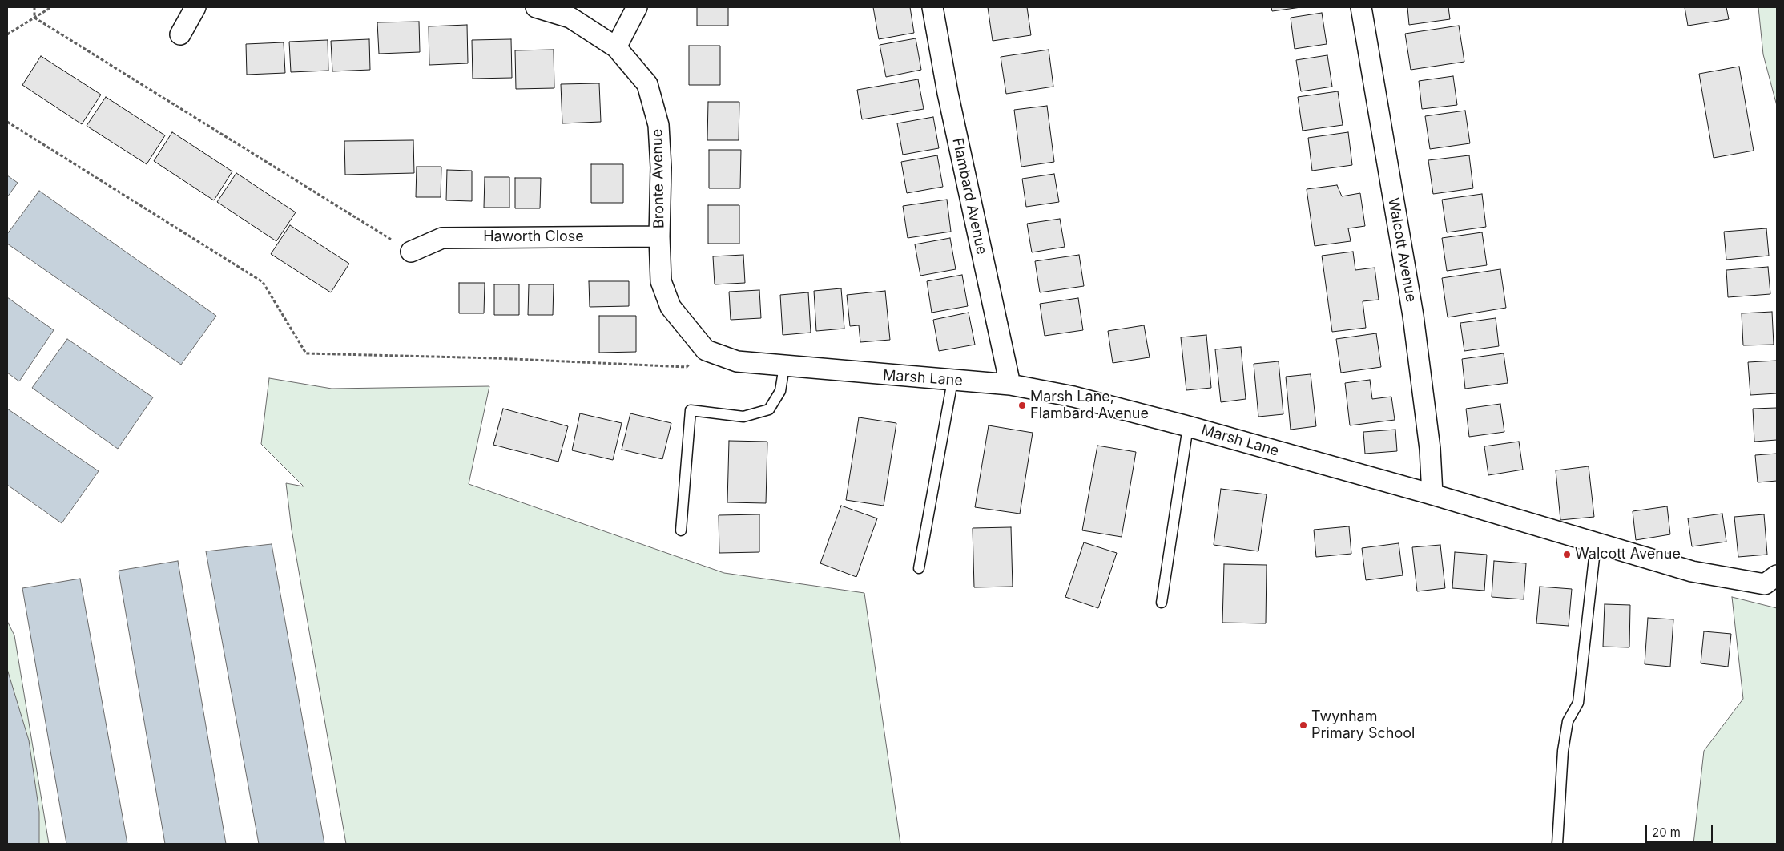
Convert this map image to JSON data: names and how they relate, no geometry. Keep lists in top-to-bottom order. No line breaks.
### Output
{"streets":{"street":["Bronte Avenue","Flambard Avenue","Haworth Close","Walcott Avenue","Marsh Lane"]},"crossings":[["Bronte Avenue","Haworth Close"],["Bronte Avenue","Marsh Lane"],["Flambard Avenue","Marsh Lane"],["Walcott Avenue","Marsh Lane"]],"places":["Marsh Lane, Flambard Avenue","Walcott Avenue","Twynham Primary School"],"scale_bar":"20 m"}
